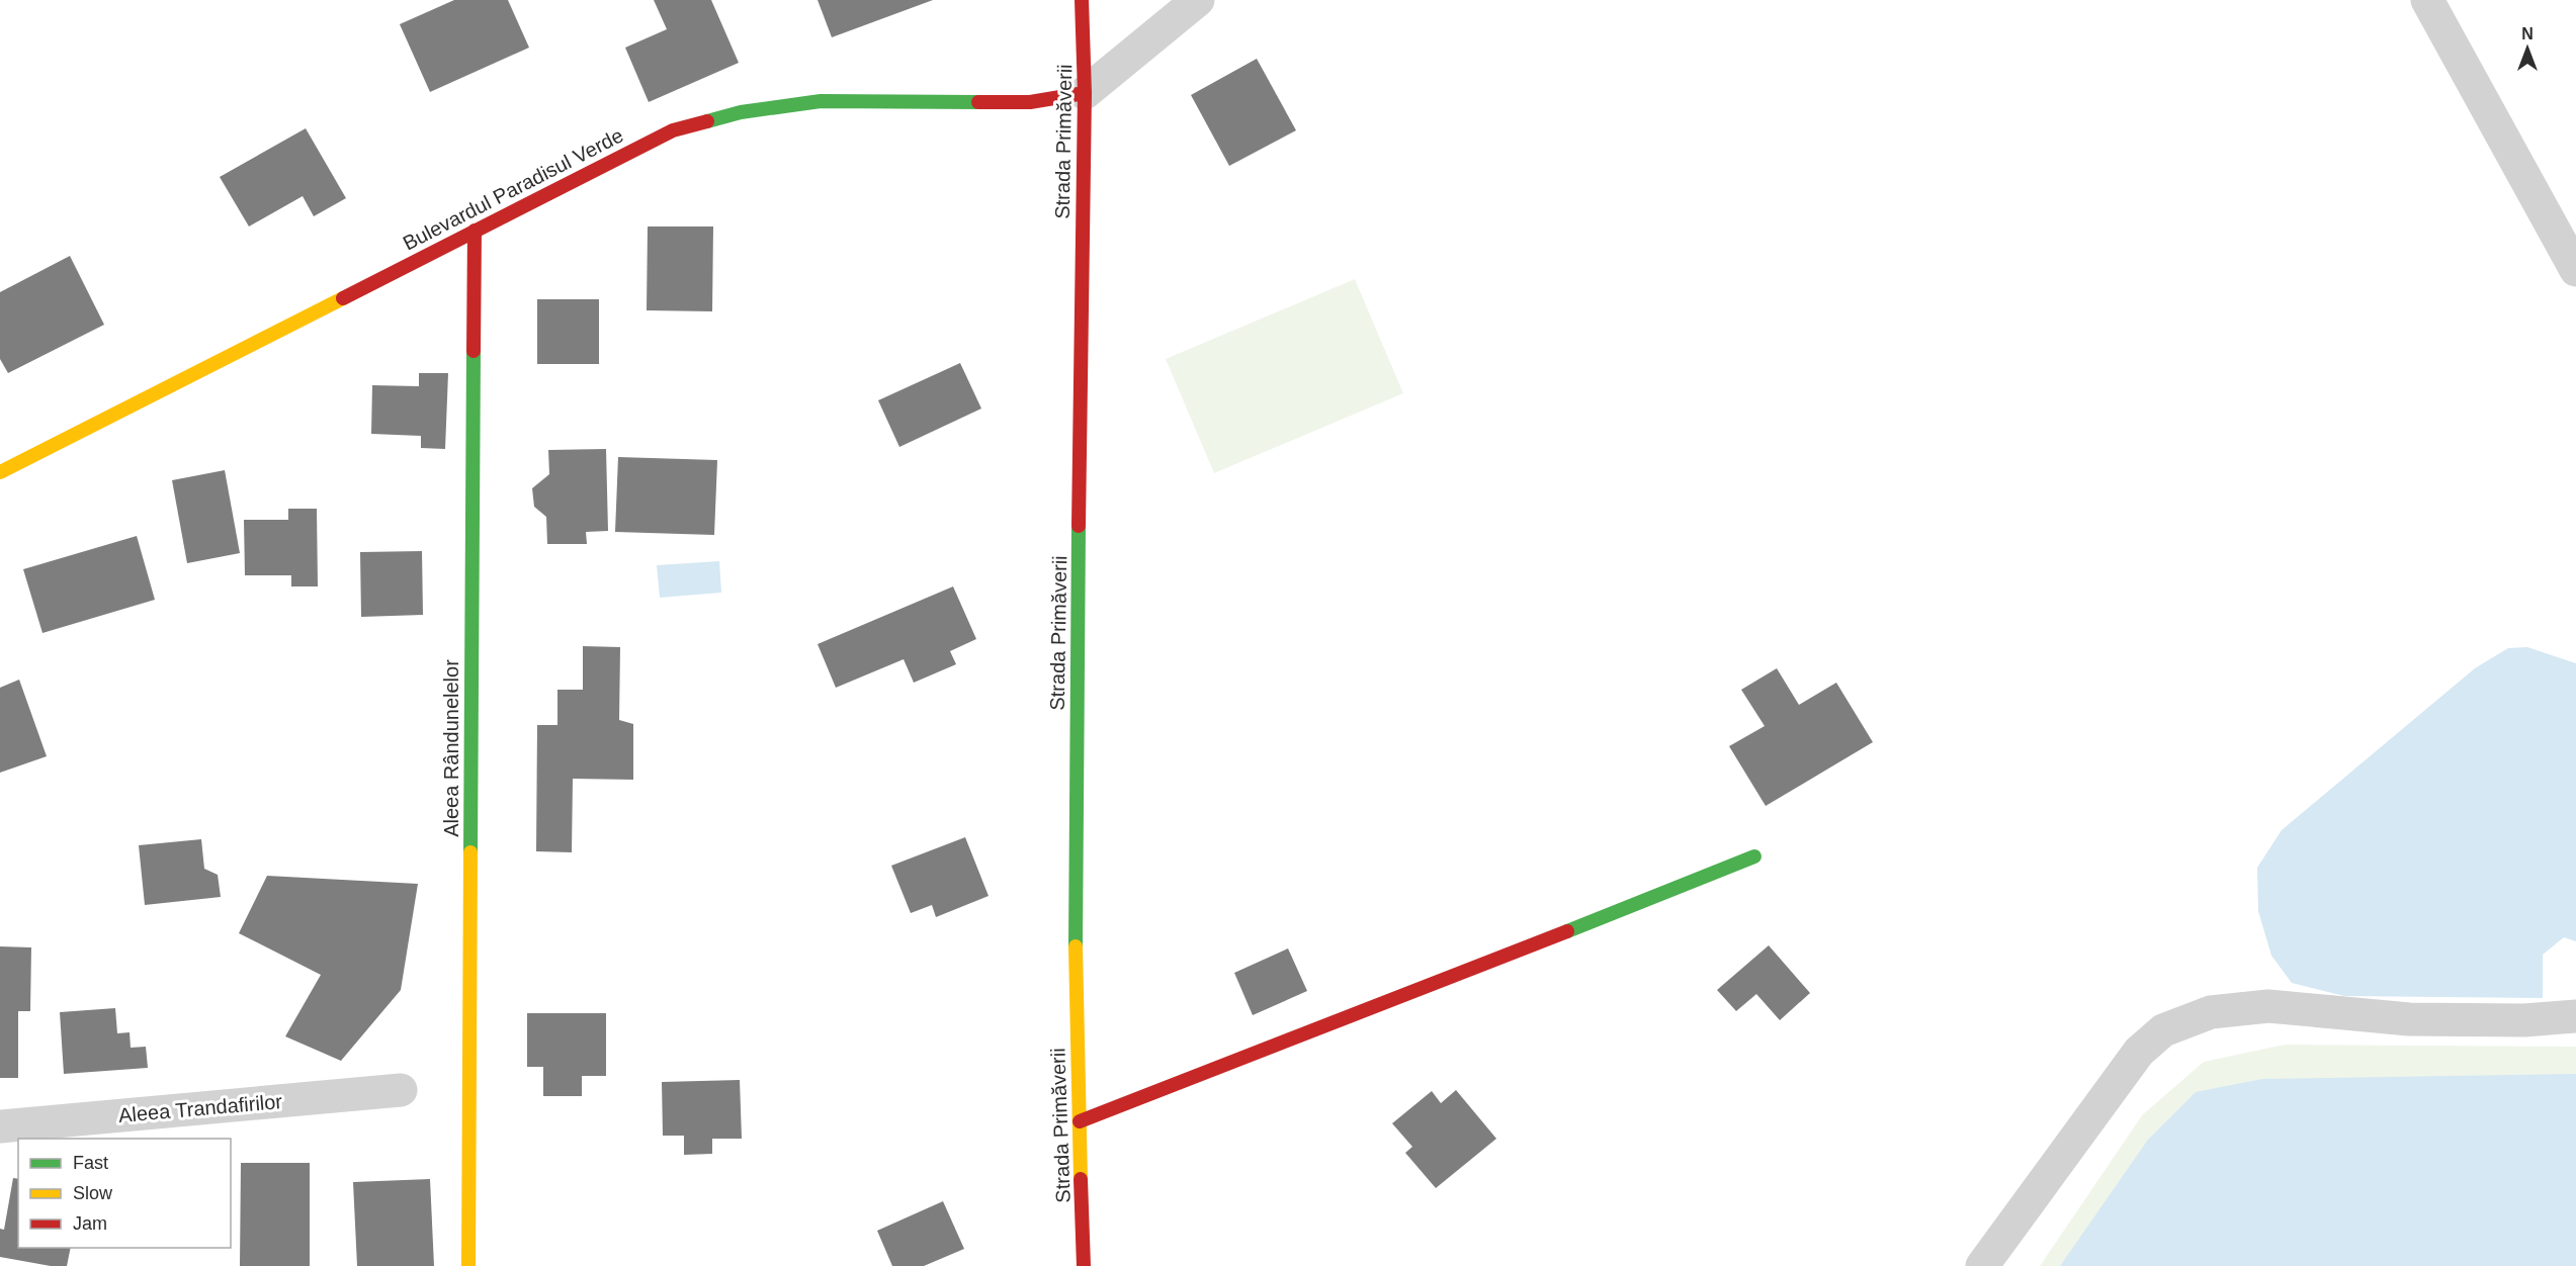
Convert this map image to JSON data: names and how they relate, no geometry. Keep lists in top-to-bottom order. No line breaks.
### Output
{"streets":{"street":["Strada Primăverii","Bulevardul Paradisul Verde","Aleea Rândunelelor","Aleea Trandafirilor"]},"crossings":[["Strada Primăverii","Bulevardul Paradisul Verde"],["Bulevardul Paradisul Verde","Aleea Rândunelelor"]],"legend":["Fast","Slow","Jam"],"north":"top"}
